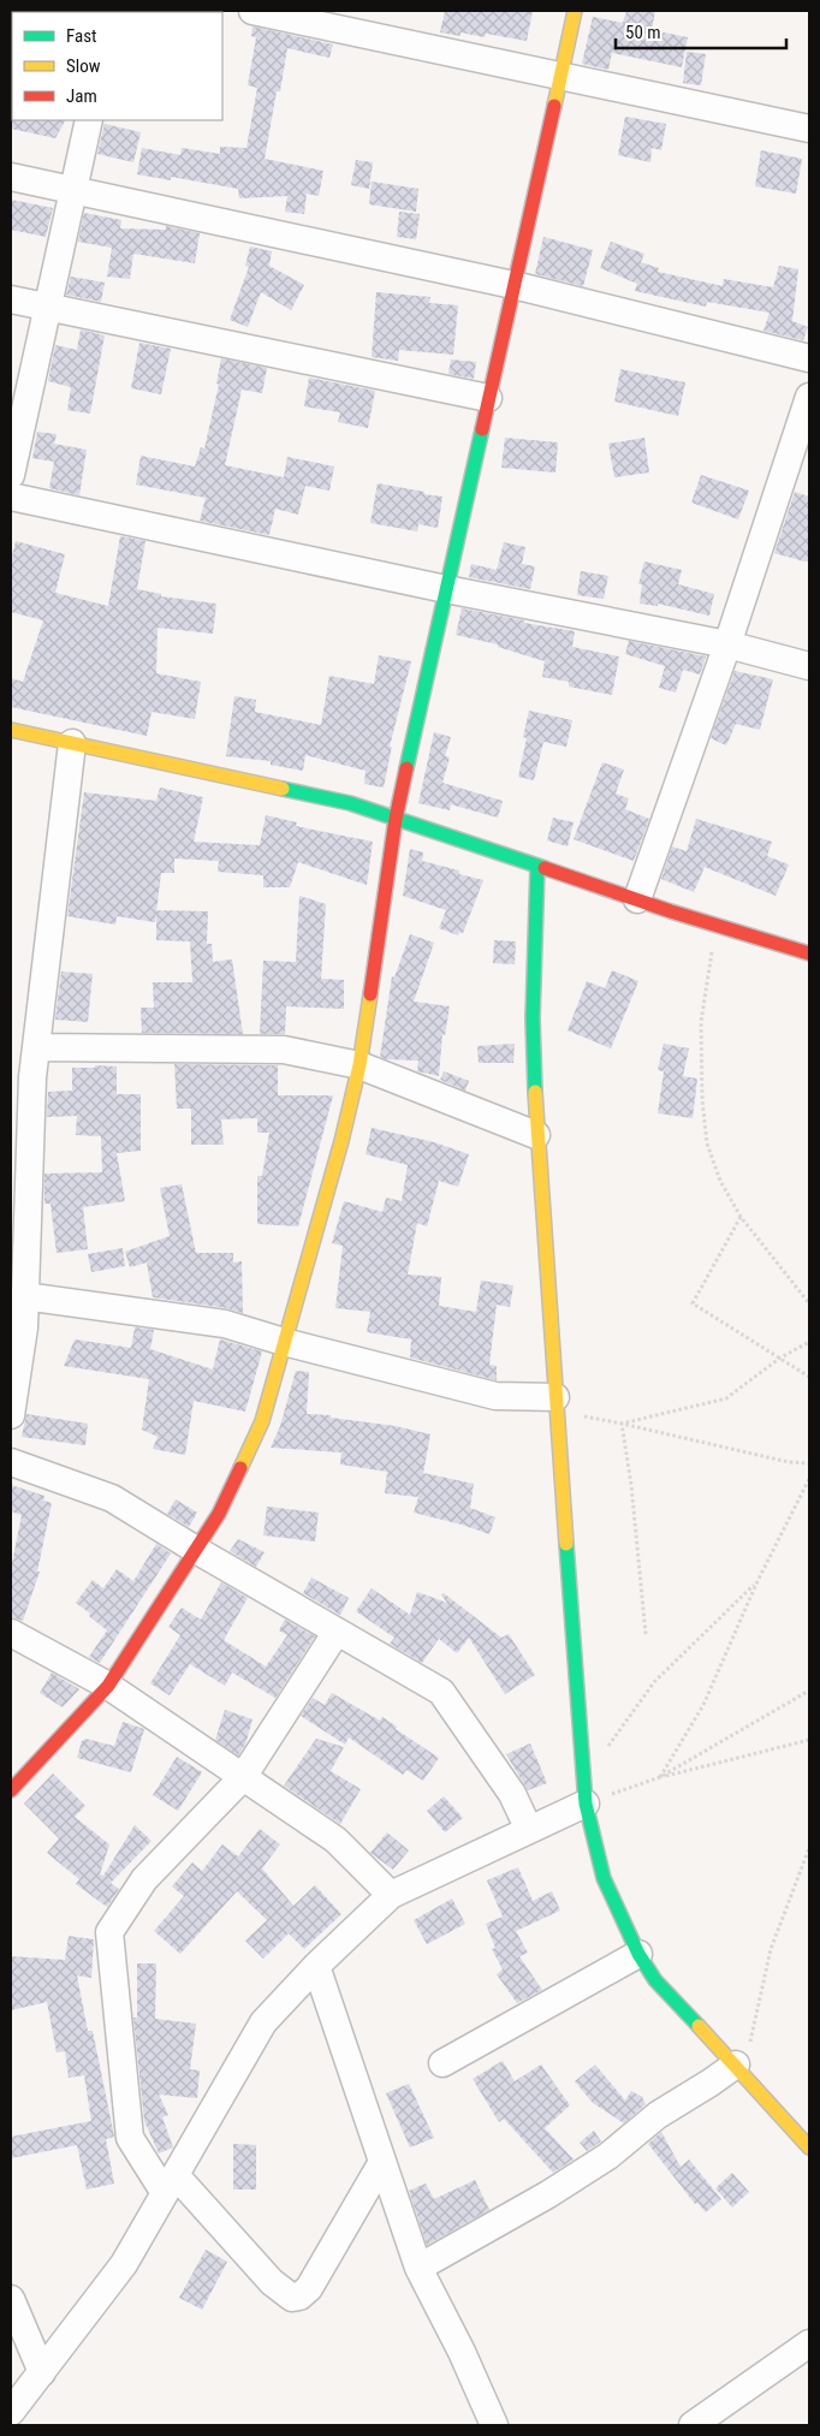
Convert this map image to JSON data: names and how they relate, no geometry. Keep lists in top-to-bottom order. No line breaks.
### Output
{"legend":["Fast","Slow","Jam"],"scale_bar":"50 m"}
